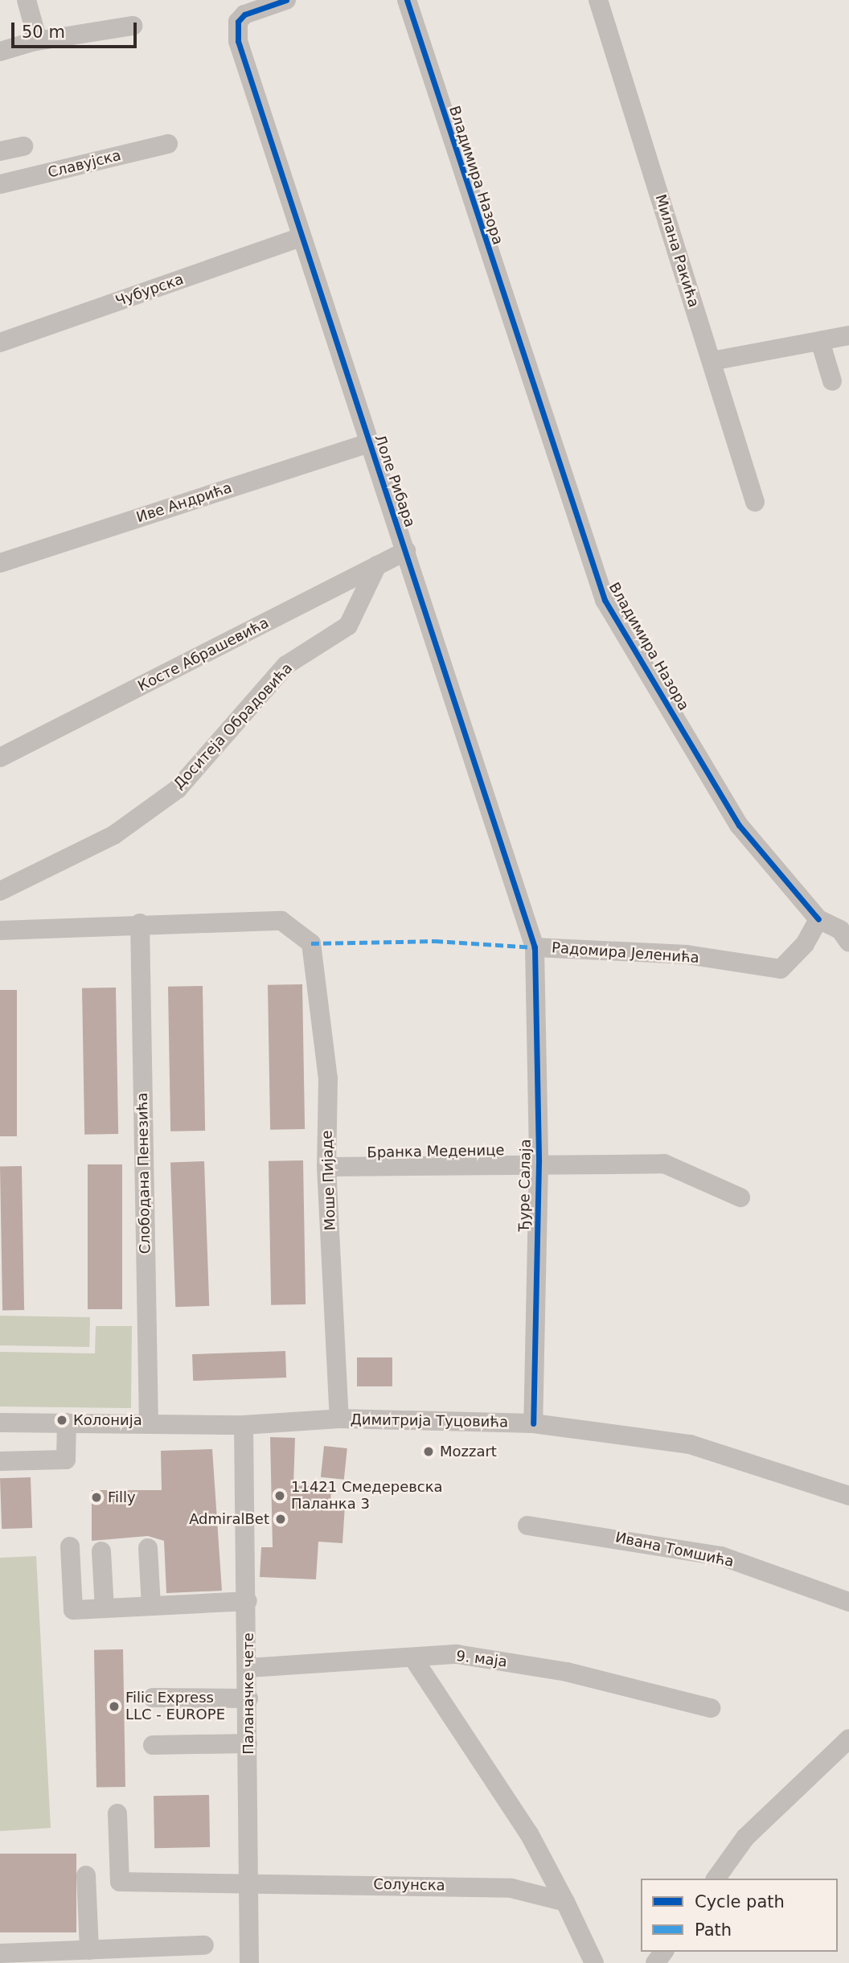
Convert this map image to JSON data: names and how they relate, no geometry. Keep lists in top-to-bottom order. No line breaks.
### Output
{"streets":{"street":["Славујска","Владимира Назора","Милана Ракића","Чубурска","Лоле Рибара","Иве Андрића","Косте Абрашевића","Доситеја Обрадовића","Радомира Јеленића","Бранка Меденице","Слободана Пенезића","Моше Пијаде","Ђуре Салаја","Димитрија Туцовића","Ивана Томшића","9. маја","Паланачке чете","Солунска"]},"crossings":[["Владимира Назора","Радомира Јеленића"],["Чубурска","Лоле Рибара"],["Лоле Рибара","Иве Андрића"],["Лоле Рибара","Косте Абрашевића"],["Лоле Рибара","Радомира Јеленића"],["Лоле Рибара","Ђуре Салаја"],["Косте Абрашевића","Доситеја Обрадовића"],["Радомира Јеленића","Ђуре Салаја"],["Бранка Меденице","Моше Пијаде"],["Бранка Меденице","Ђуре Салаја"],["Слободана Пенезића","Моше Пијаде"],["Слободана Пенезића","Димитрија Туцовића"],["Моше Пијаде","Димитрија Туцовића"],["Ђуре Салаја","Димитрија Туцовића"],["Димитрија Туцовића","Паланачке чете"],["9. маја","Паланачке чете"],["Паланачке чете","Солунска"]],"places":["Колонија","Mozzart","11421 Смедеревска Паланка 3","Filly","AdmiralBet","Filic Express LLC - EUROPE"],"legend":["Cycle path","Path"],"scale_bar":"50 m"}
